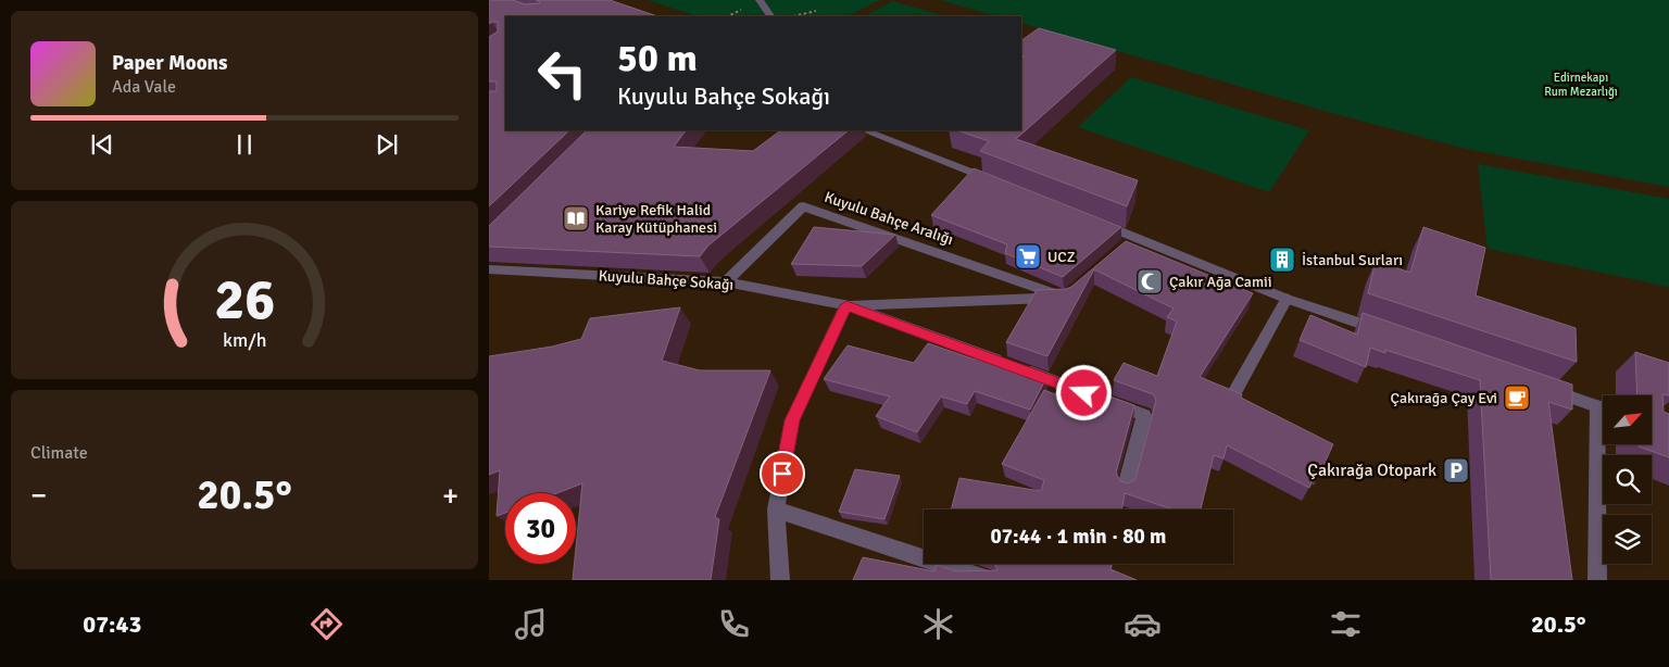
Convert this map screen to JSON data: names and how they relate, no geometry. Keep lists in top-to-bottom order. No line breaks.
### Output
{"streets":{"street":["Kuyulu Bahçe Aralığı","Kuyulu Bahçe Sokağı"]},"crossings":[["Kuyulu Bahçe Aralığı","Kuyulu Bahçe Sokağı"]],"parks":["Edirnekapı Rum Mezarlığı"],"places":{"library":["Kariye Refik Halid Karay Kütüphanesi"],"supermarket":["UCZ"],"building":["İstanbul Surları"],"mosque":["Çakır Ağa Camii"],"cafe":["Çakırağa Çay Evi"],"parking":["Çakırağa Otopark"]},"north":"top right","page":{"turn":["50 m","Kuyulu Bahçe Sokağı"],"song":["Paper Moons","Ada Vale"],"tile":"Climate","heat":["−","20.5°","+"],"limit":"30","trip":"07:44 · 1 min · 80 m","tabs":["07:43","20.5°"],"gauge":["26","km/h"]}}
